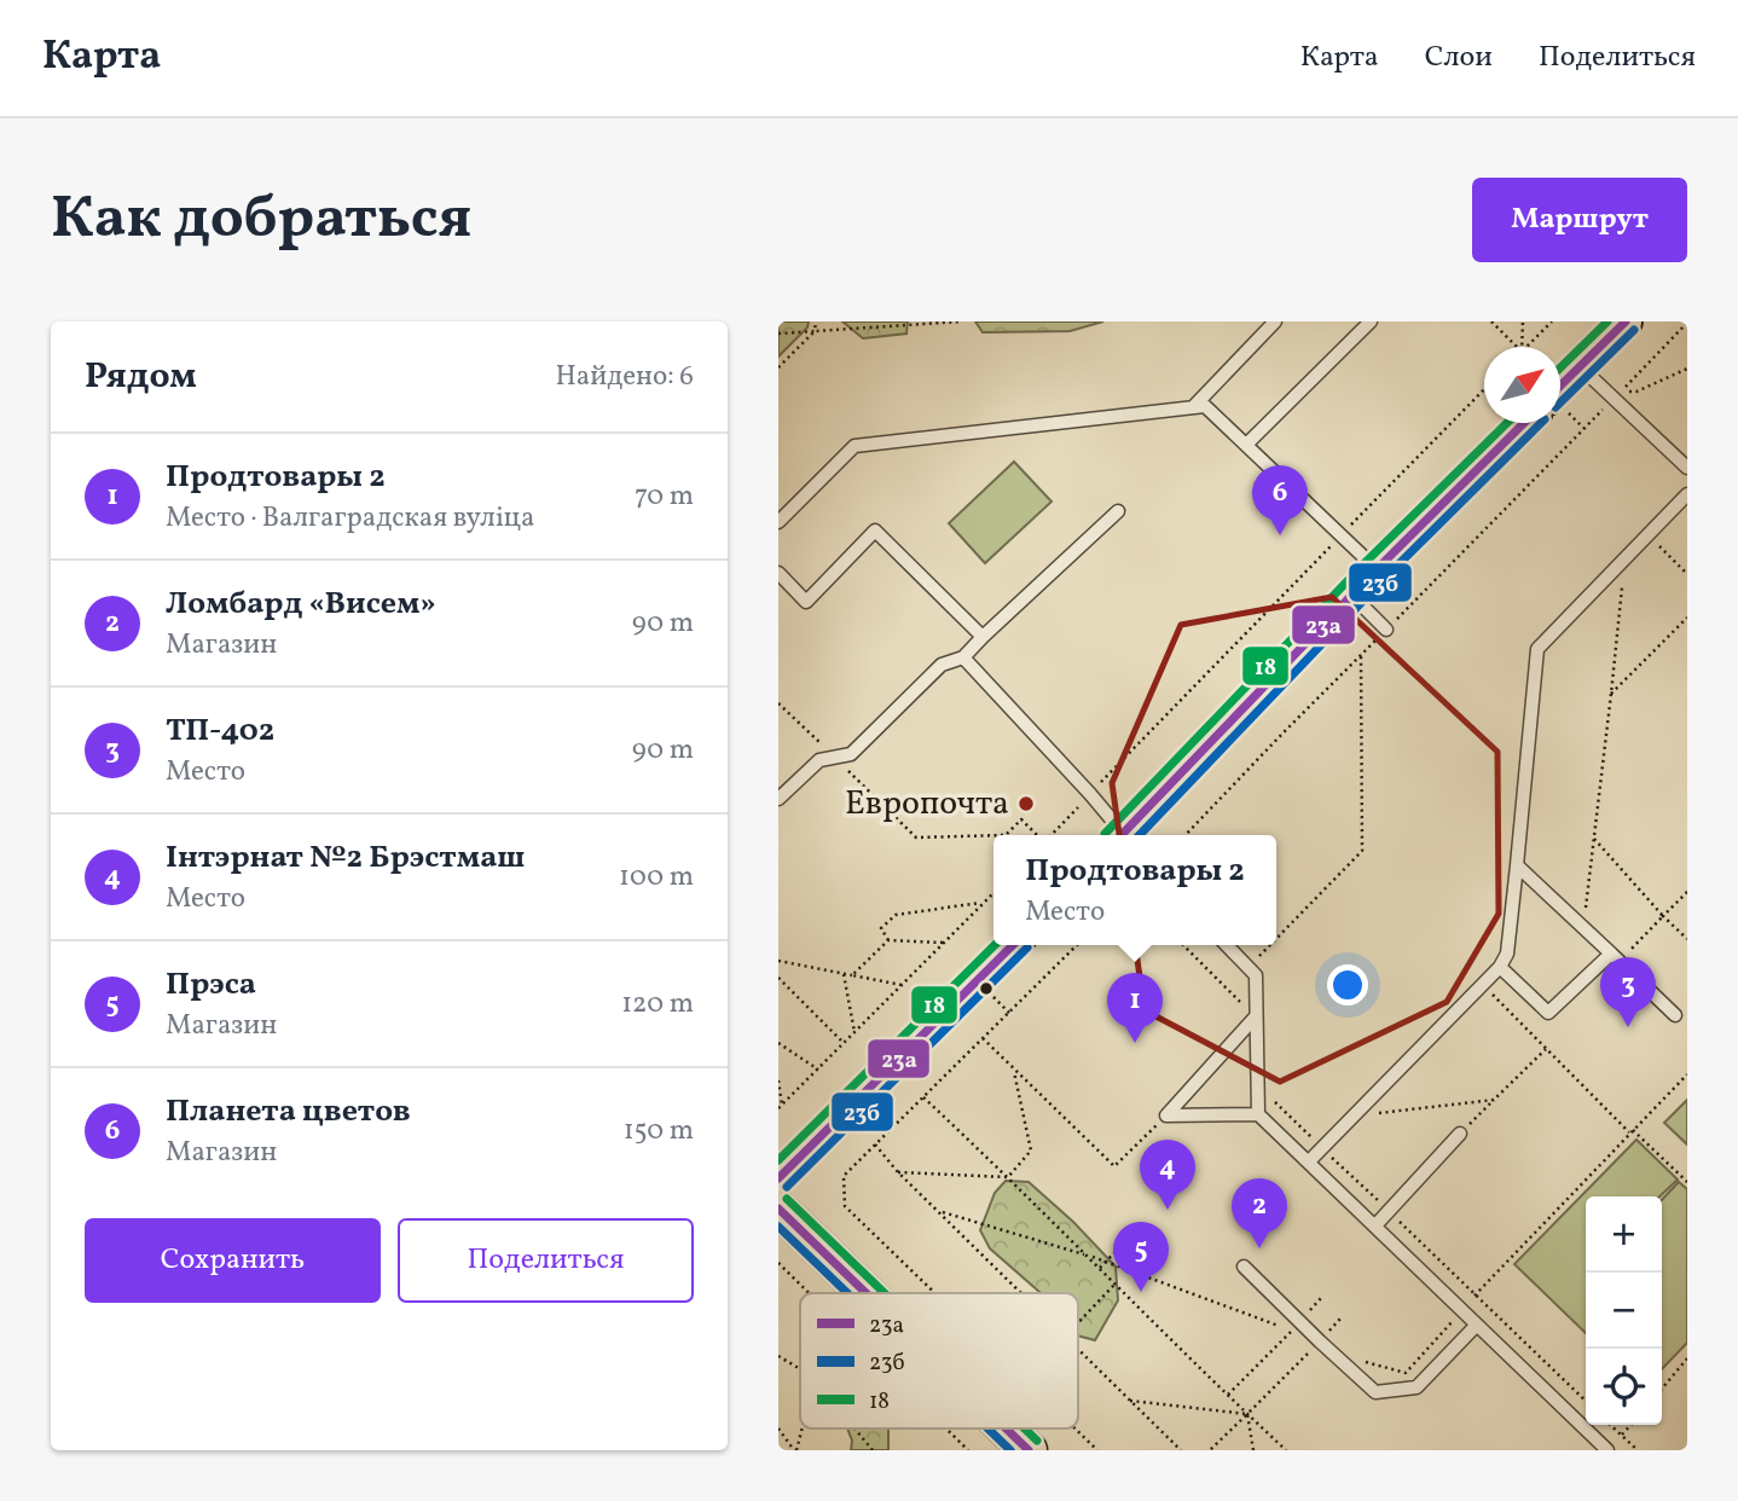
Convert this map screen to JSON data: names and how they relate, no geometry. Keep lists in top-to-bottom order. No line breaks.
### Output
{"places":["Европочта"],"lines":["transit line 23а","transit line 18","transit line 23б"],"legend":["23а","23б","18"],"north":"top right","page":{"header":"Карта","nav":["Карта","Слои","Поделиться"],"buttons":["Маршрут",["Сохранить","Поделиться"]],"title":"Как добраться","heading":["Рядом","Найдено: 6"],"list":[{"mark":"1","name":"Продтовары 2","note":"Место · Валгаградская вуліца","value":"70 m"},{"mark":"2","name":"Ломбард «Висем»","note":"Магазин","value":"90 m"},{"mark":"3","name":"ТП-402","note":"Место","value":"90 m"},{"mark":"4","name":"Інтэрнат №2 Брэстмаш","note":"Место","value":"100 m"},{"mark":"5","name":"Прэса","note":"Магазин","value":"120 m"},{"mark":"6","name":"Планета цветов","note":"Магазин","value":"150 m"}],"pins":["6","3","1","4","2","5"],"popup":["Продтовары 2","Место"],"map_buttons":["+","−"]}}
